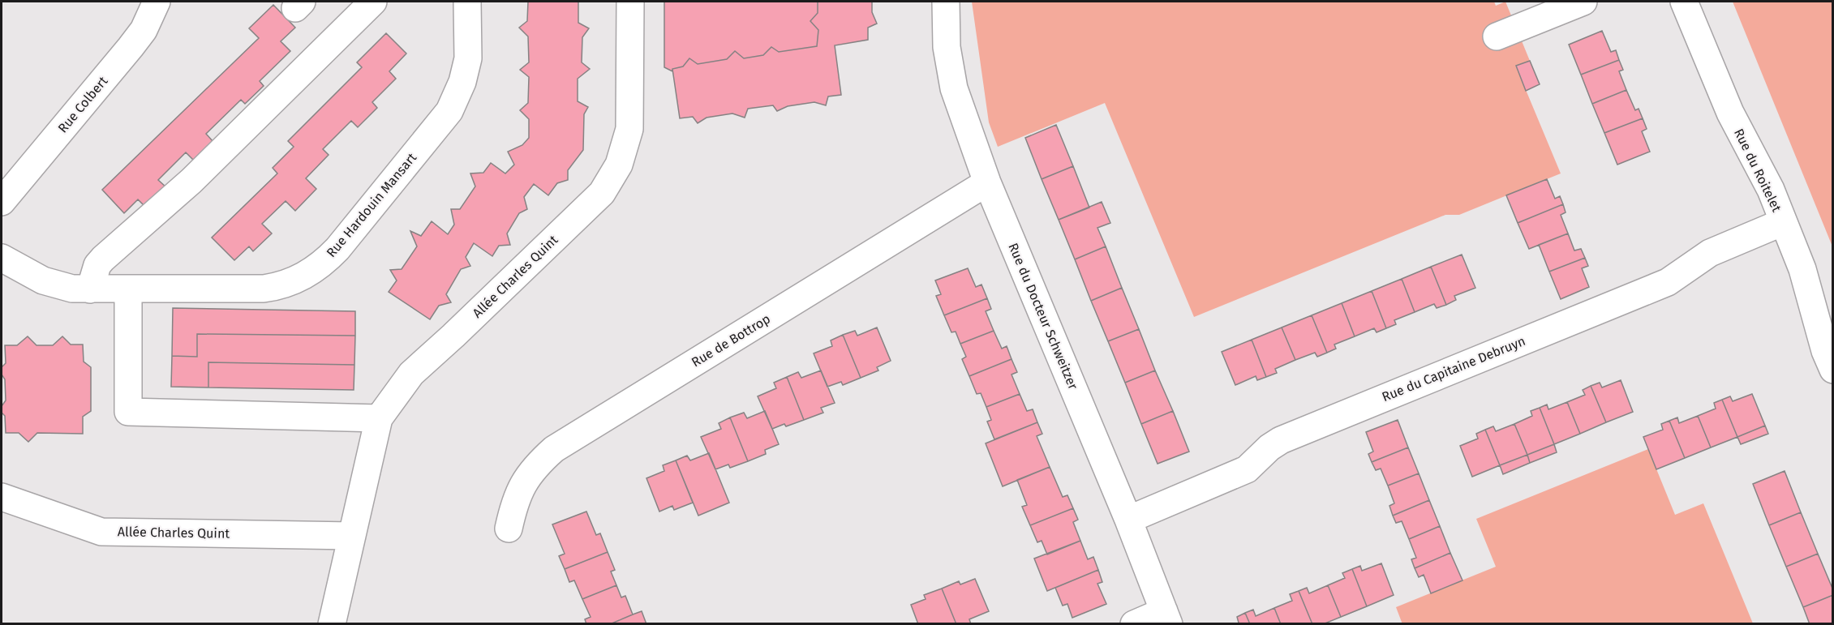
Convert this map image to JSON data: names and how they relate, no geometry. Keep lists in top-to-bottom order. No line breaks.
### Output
{"streets":{"street":["Rue Colbert","Rue du Roitelet","Rue Hardouin Mansart","Allée Charles Quint","Rue du Docteur Schweitzer","Rue de Bottrop","Rue du Capitaine Debruyn"]},"crossings":[["Rue du Roitelet","Rue du Capitaine Debruyn"],["Rue du Docteur Schweitzer","Rue de Bottrop"],["Rue du Docteur Schweitzer","Rue du Capitaine Debruyn"]]}
